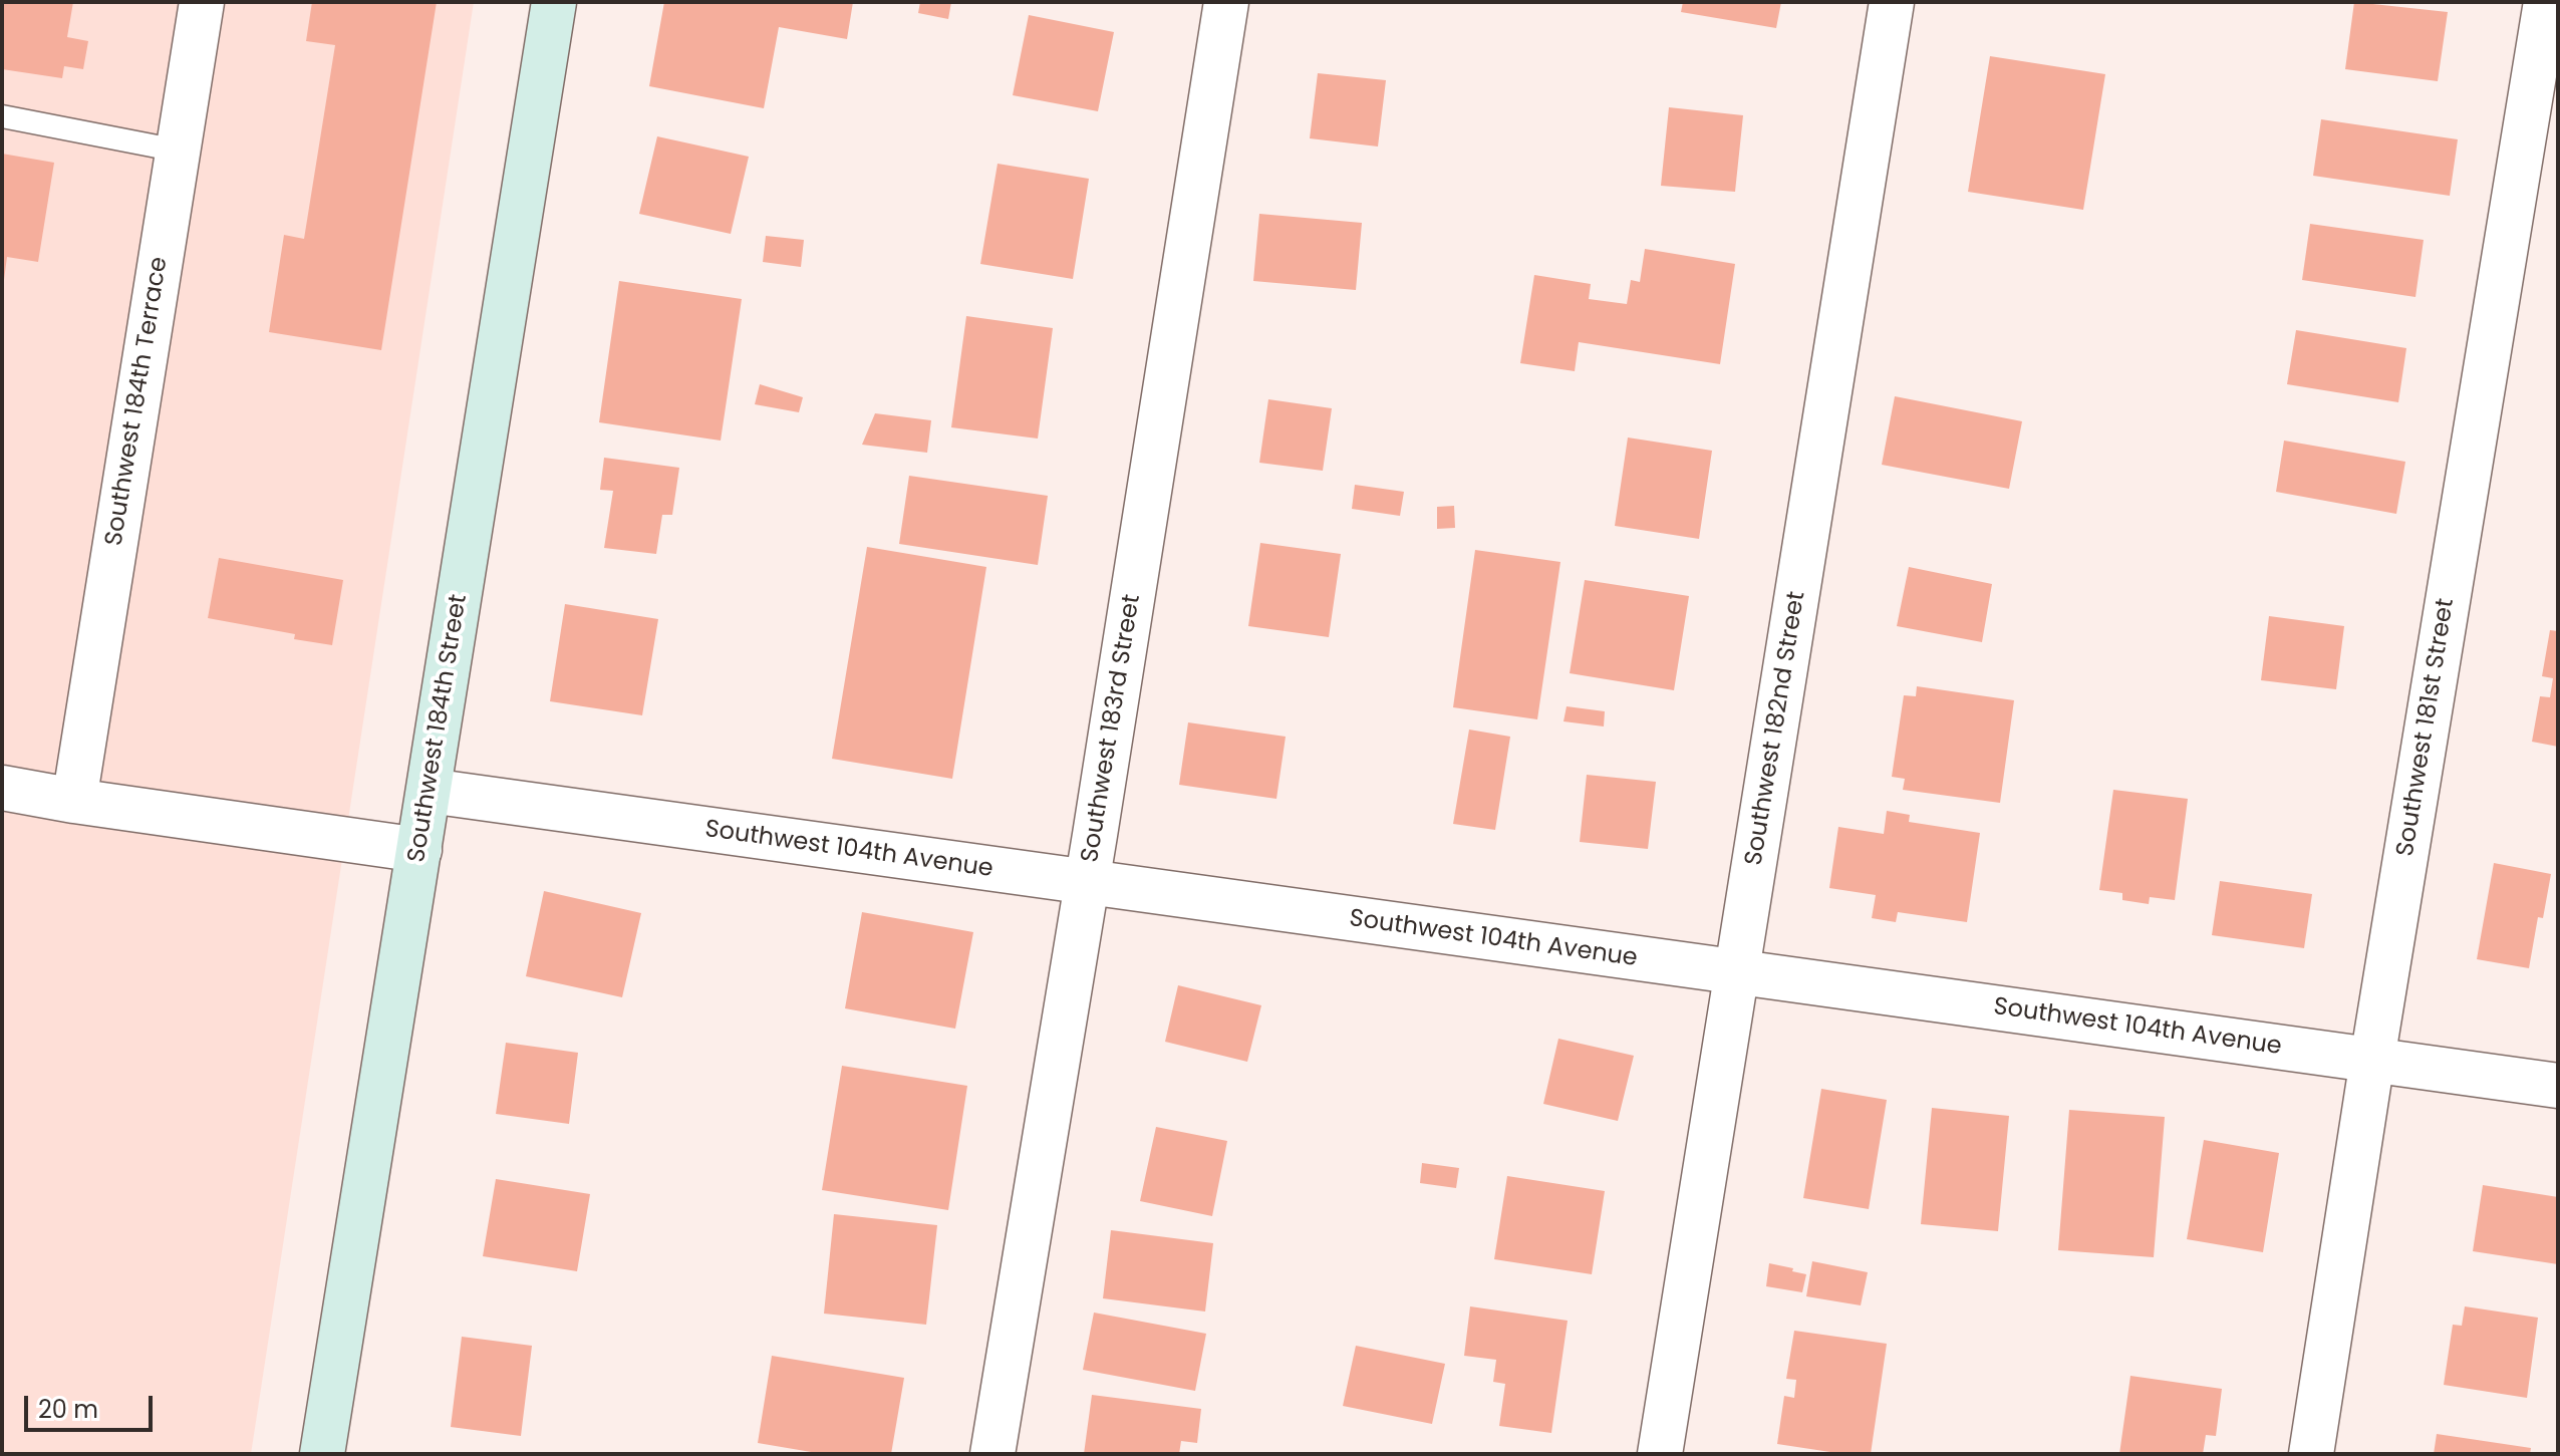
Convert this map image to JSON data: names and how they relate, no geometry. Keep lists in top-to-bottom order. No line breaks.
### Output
{"streets":{"main road":["Southwest 184th Street"],"street":["Southwest 184th Terrace","Southwest 181st Street","Southwest 183rd Street","Southwest 182nd Street","Southwest 104th Avenue"]},"crossings":[["Southwest 181st Street","Southwest 104th Avenue"],["Southwest 184th Street","Southwest 104th Avenue"],["Southwest 183rd Street","Southwest 104th Avenue"],["Southwest 182nd Street","Southwest 104th Avenue"]],"scale_bar":"20 m"}
